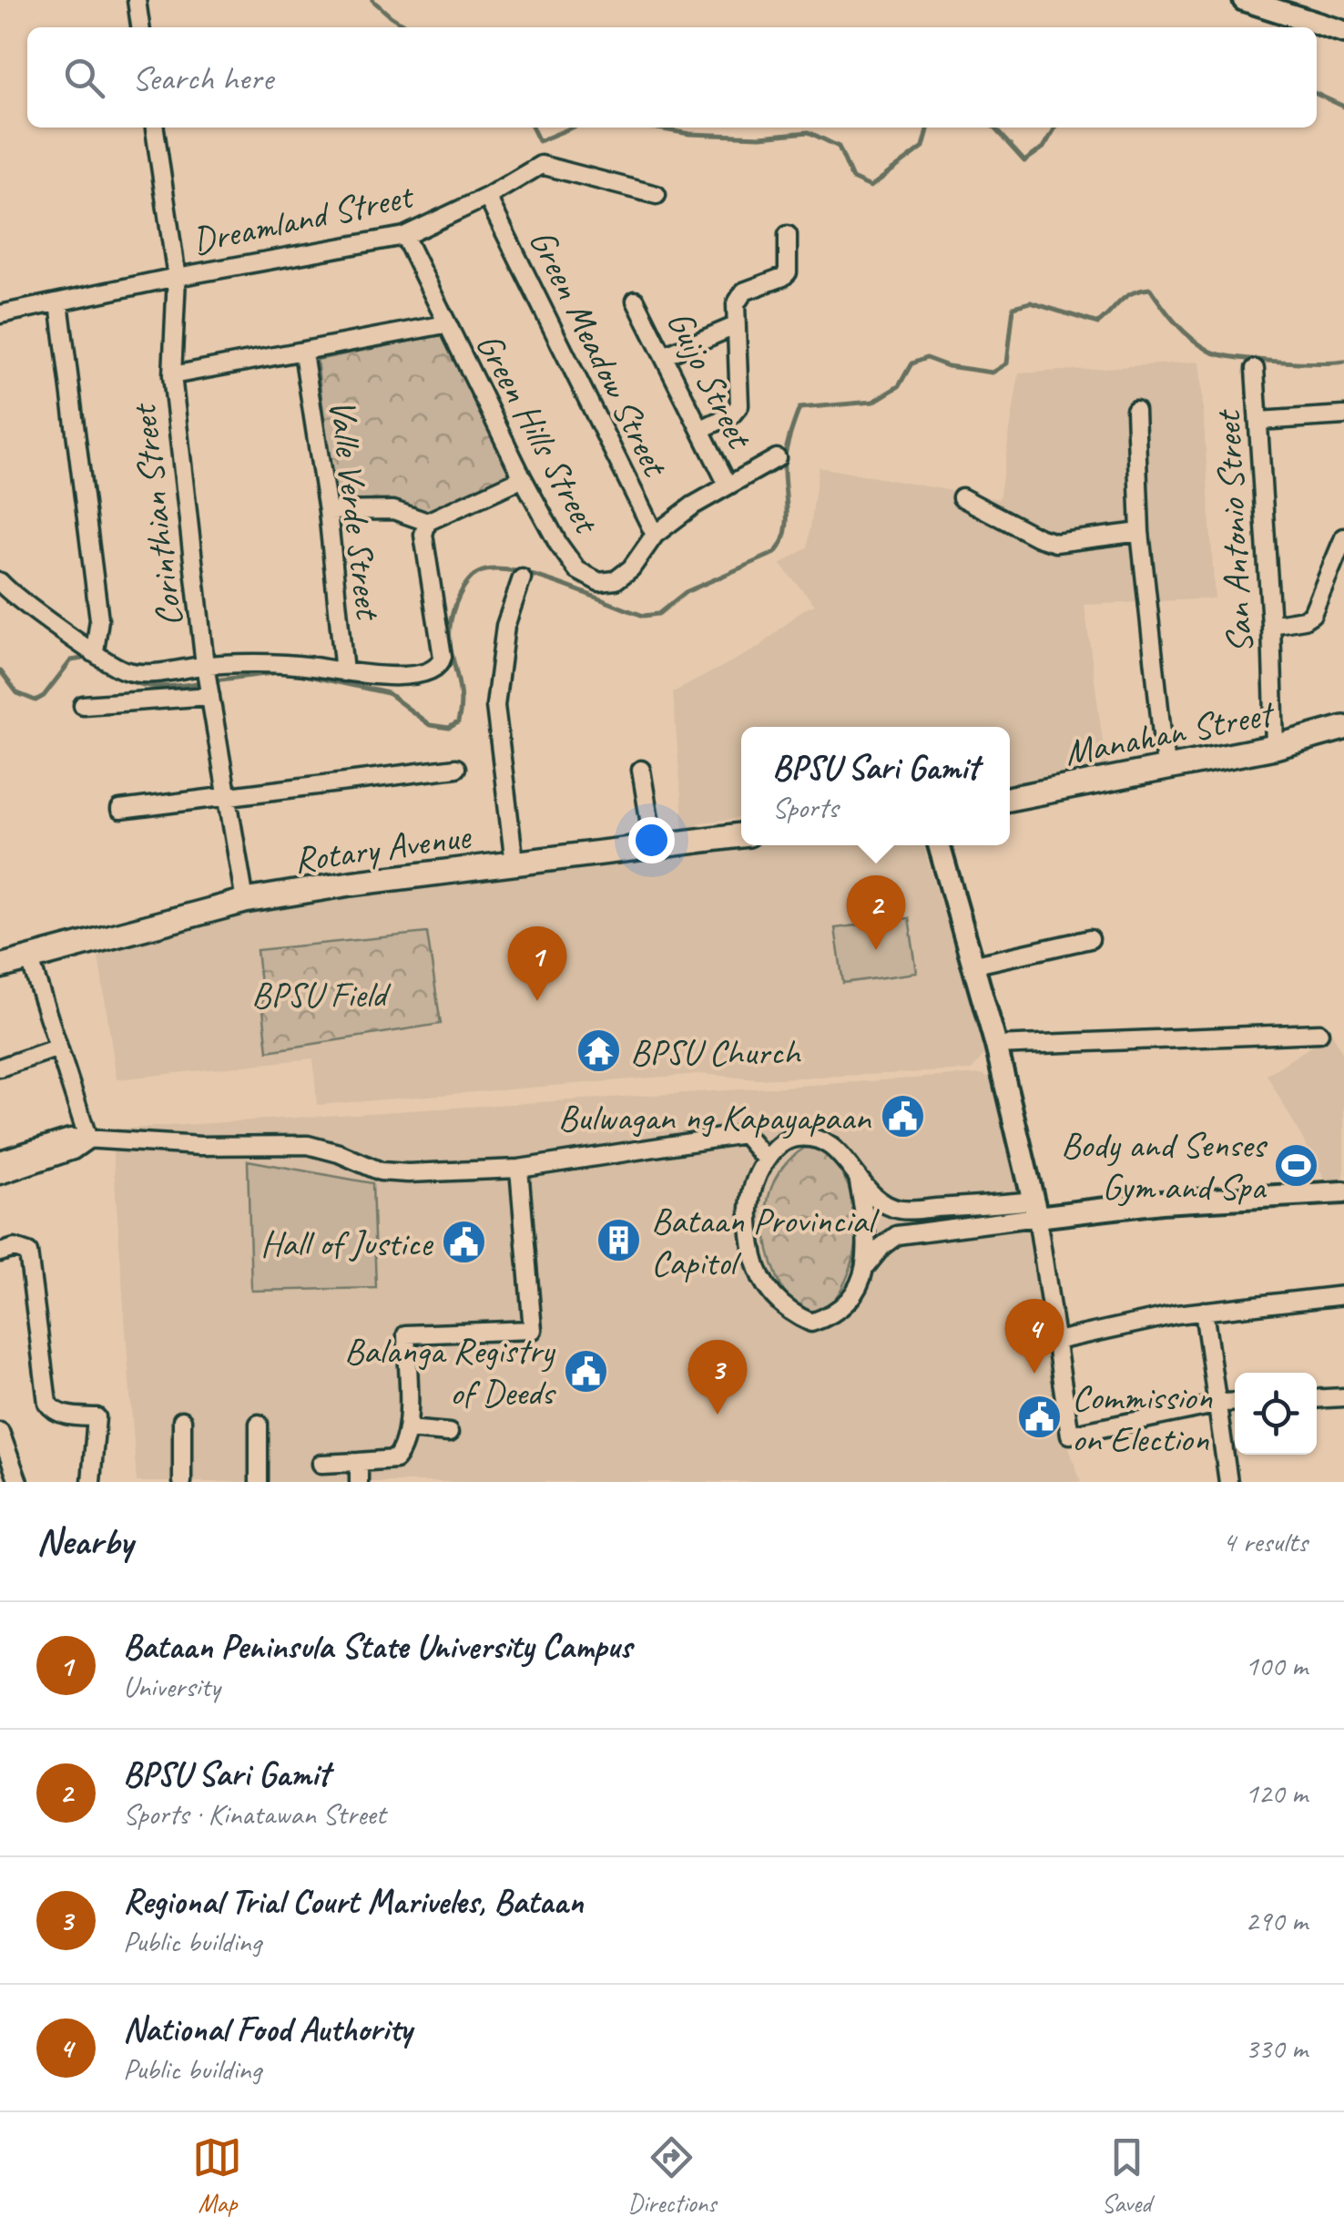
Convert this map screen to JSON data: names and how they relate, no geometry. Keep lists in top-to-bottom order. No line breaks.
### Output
{"streets":{"main road":["Manahan Street","Rotary Avenue"],"street":["Dreamland Street","Green Meadow Street","Guijo Street","Green Hills Street","Valle Verde Street","Corinthian Street","San Antonio Street"]},"crossings":[["Dreamland Street","Green Meadow Street"],["Dreamland Street","Green Hills Street"],["Dreamland Street","Corinthian Street"],["Green Meadow Street","Green Hills Street"],["Guijo Street","Green Hills Street"],["Corinthian Street","Rotary Avenue"],["San Antonio Street","Manahan Street"]],"parks":["BPSU Field"],"places":{"temple":["BPSU Church"],"public building":["Bulwagan ng Kapayapaan","Hall of Justice","Balanga Registry of Deeds","Commission on Election"],"sports":["Body and Senses Gym and Spa"],"building":["Bataan Provincial Capitol"]},"page":{"search":"Search here","popup":["BPSU Sari Gamit","Sports"],"pins":["2","1","4","3"],"heading":["Nearby","4 results"],"list":[{"mark":"1","name":"Bataan Peninsula State University Campus","note":"University","value":"100 m"},{"mark":"2","name":"BPSU Sari Gamit","note":"Sports · Kinatawan Street","value":"120 m"},{"mark":"3","name":"Regional Trial Court Mariveles, Bataan","note":"Public building","value":"290 m"},{"mark":"4","name":"National Food Authority","note":"Public building","value":"330 m"}],"nav":["Map","Directions","Saved"]}}
